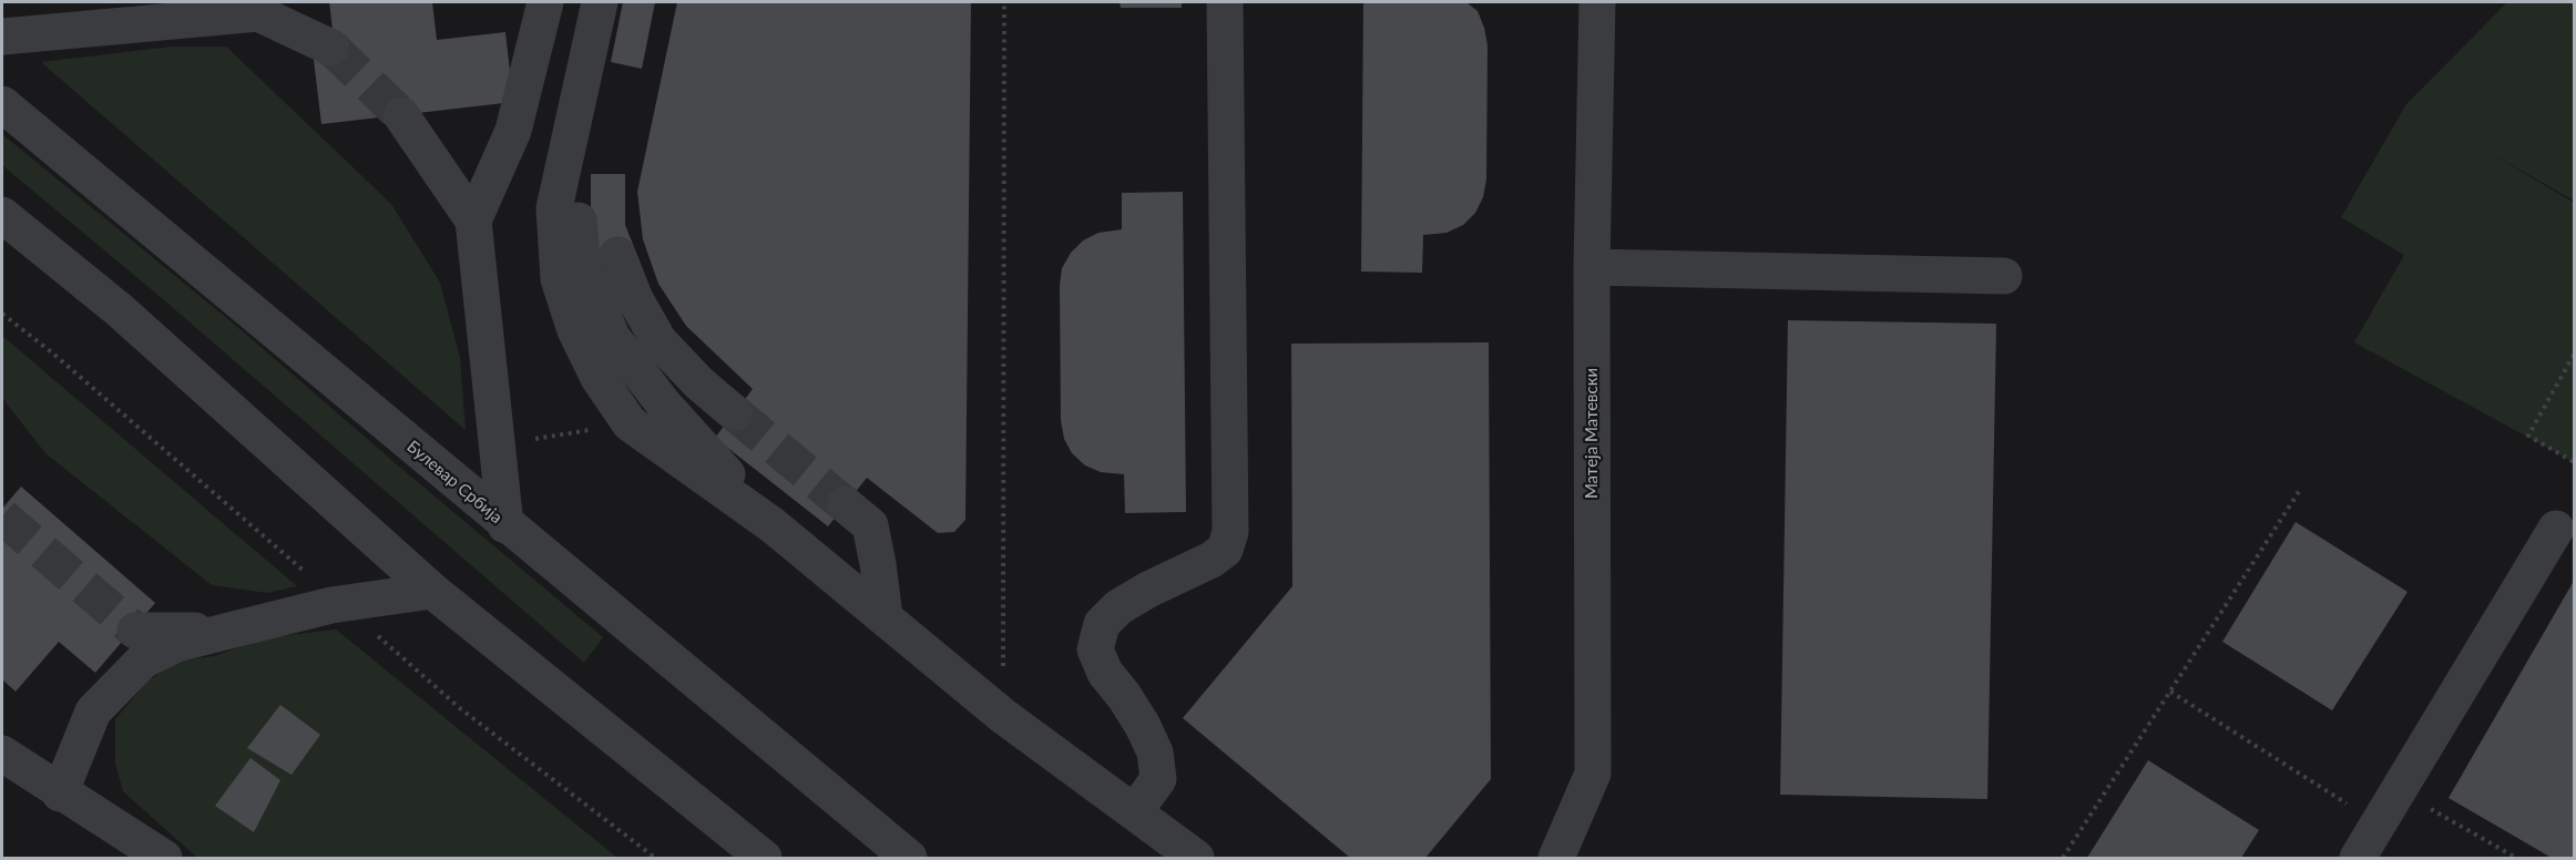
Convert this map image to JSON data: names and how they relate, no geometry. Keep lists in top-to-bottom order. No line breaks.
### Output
{"streets":{"street":["Матеја Матевски","Булевар Србија"]}}
